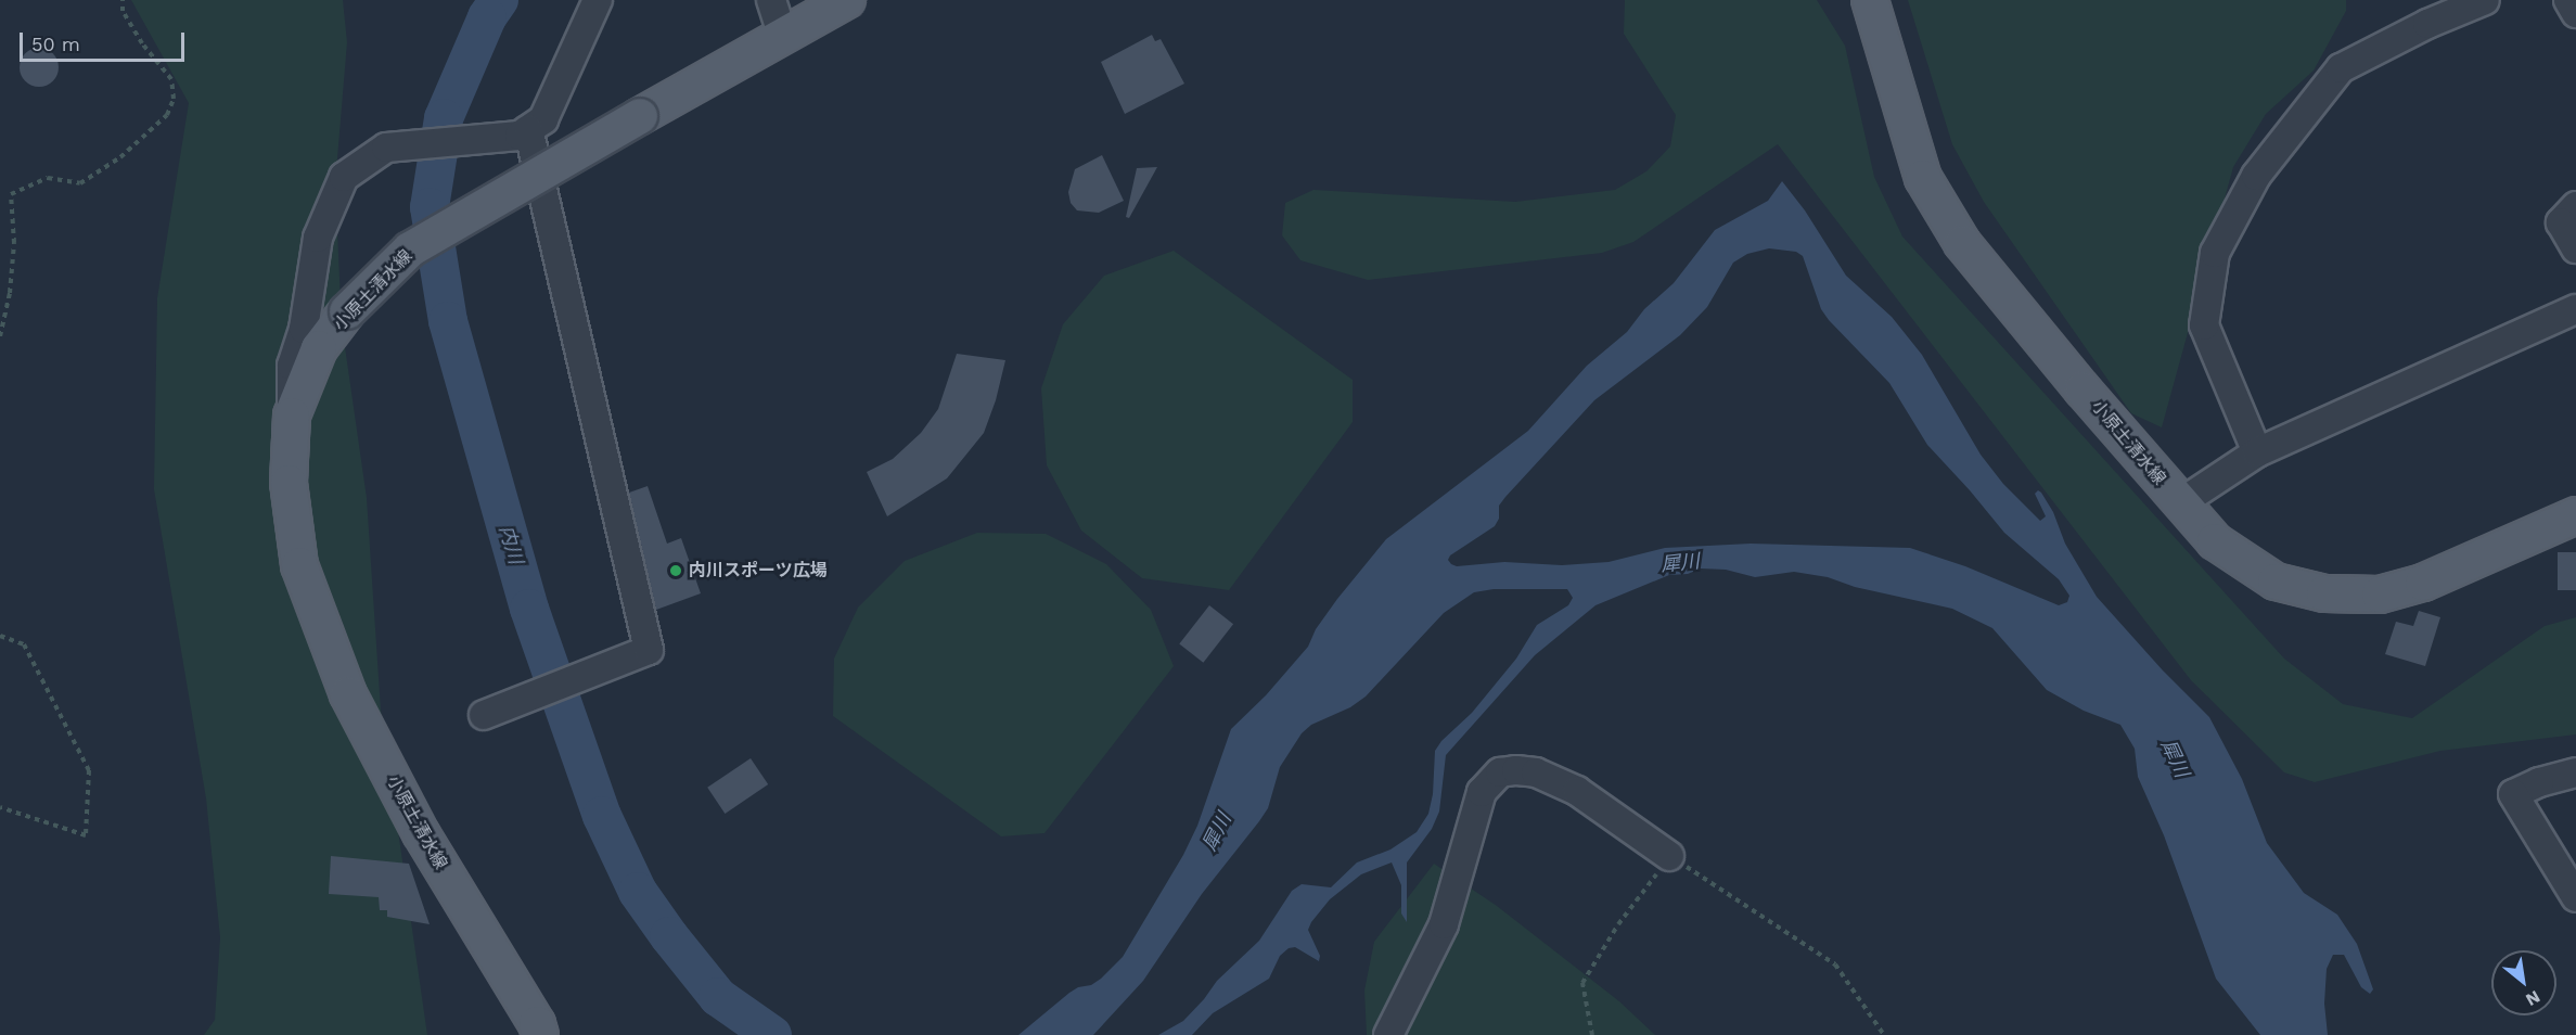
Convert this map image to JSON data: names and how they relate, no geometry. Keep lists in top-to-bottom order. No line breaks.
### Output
{"streets":{"main road":["小原土清水線"]},"water":["内川","犀川"],"places":["内川スポーツ広場"],"scale_bar":"50 m","north":"bottom right"}
